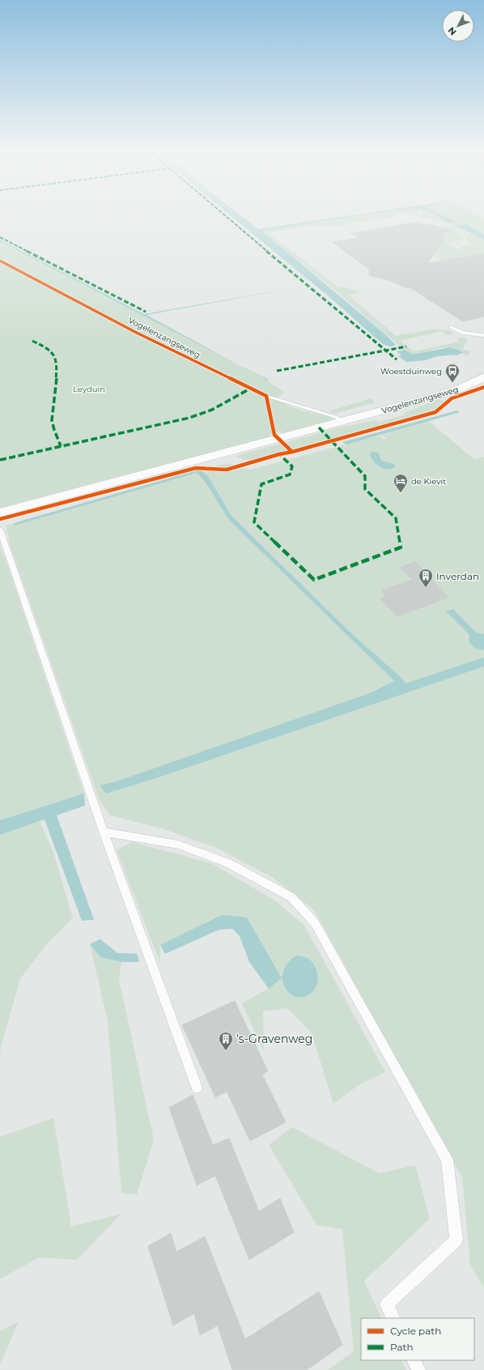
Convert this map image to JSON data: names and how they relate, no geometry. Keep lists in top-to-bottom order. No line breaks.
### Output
{"streets":{"main road":["Vogelenzangseweg"]},"parks":["Leyduin"],"places":{"bus stop":["Woestduinweg"],"hotel":["de Kievit"],"building":["Inverdan","'s-Gravenweg"]},"legend":["Cycle path","Path"],"north":"bottom left"}
